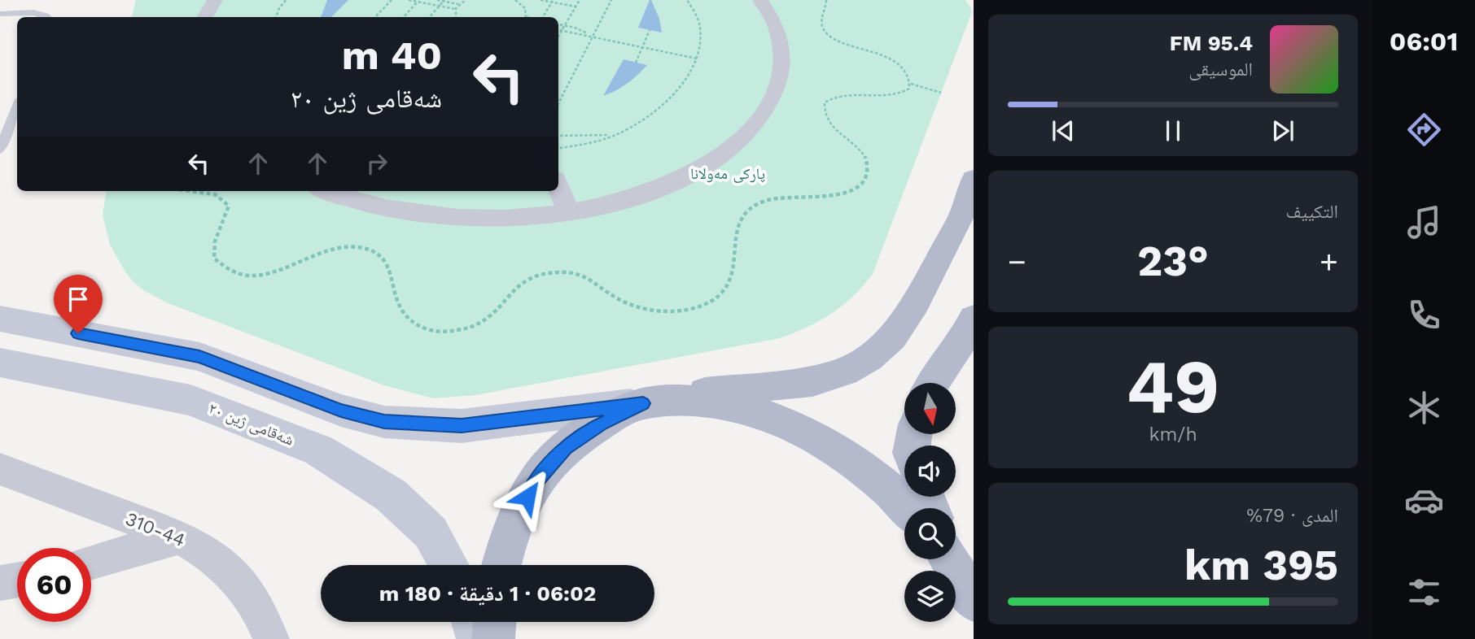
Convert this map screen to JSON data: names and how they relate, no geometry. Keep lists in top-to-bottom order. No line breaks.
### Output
{"streets":{"main road":["شەقامی ژین ٢٠"],"street":["310-44"]},"parks":["پارکی مەولانا"],"north":"bottom","page":{"tabs":"06:01","turn":["40 m","شەقامی ژین ٢٠"],"song":["95.4 FM","الموسيقى"],"tile":["التكييف",["49","km/h"],["المدى · 79%","395 km"]],"heat":["−","23°","+"],"limit":"60","trip":"06:02 · 1 دقيقة · 180 m"}}
